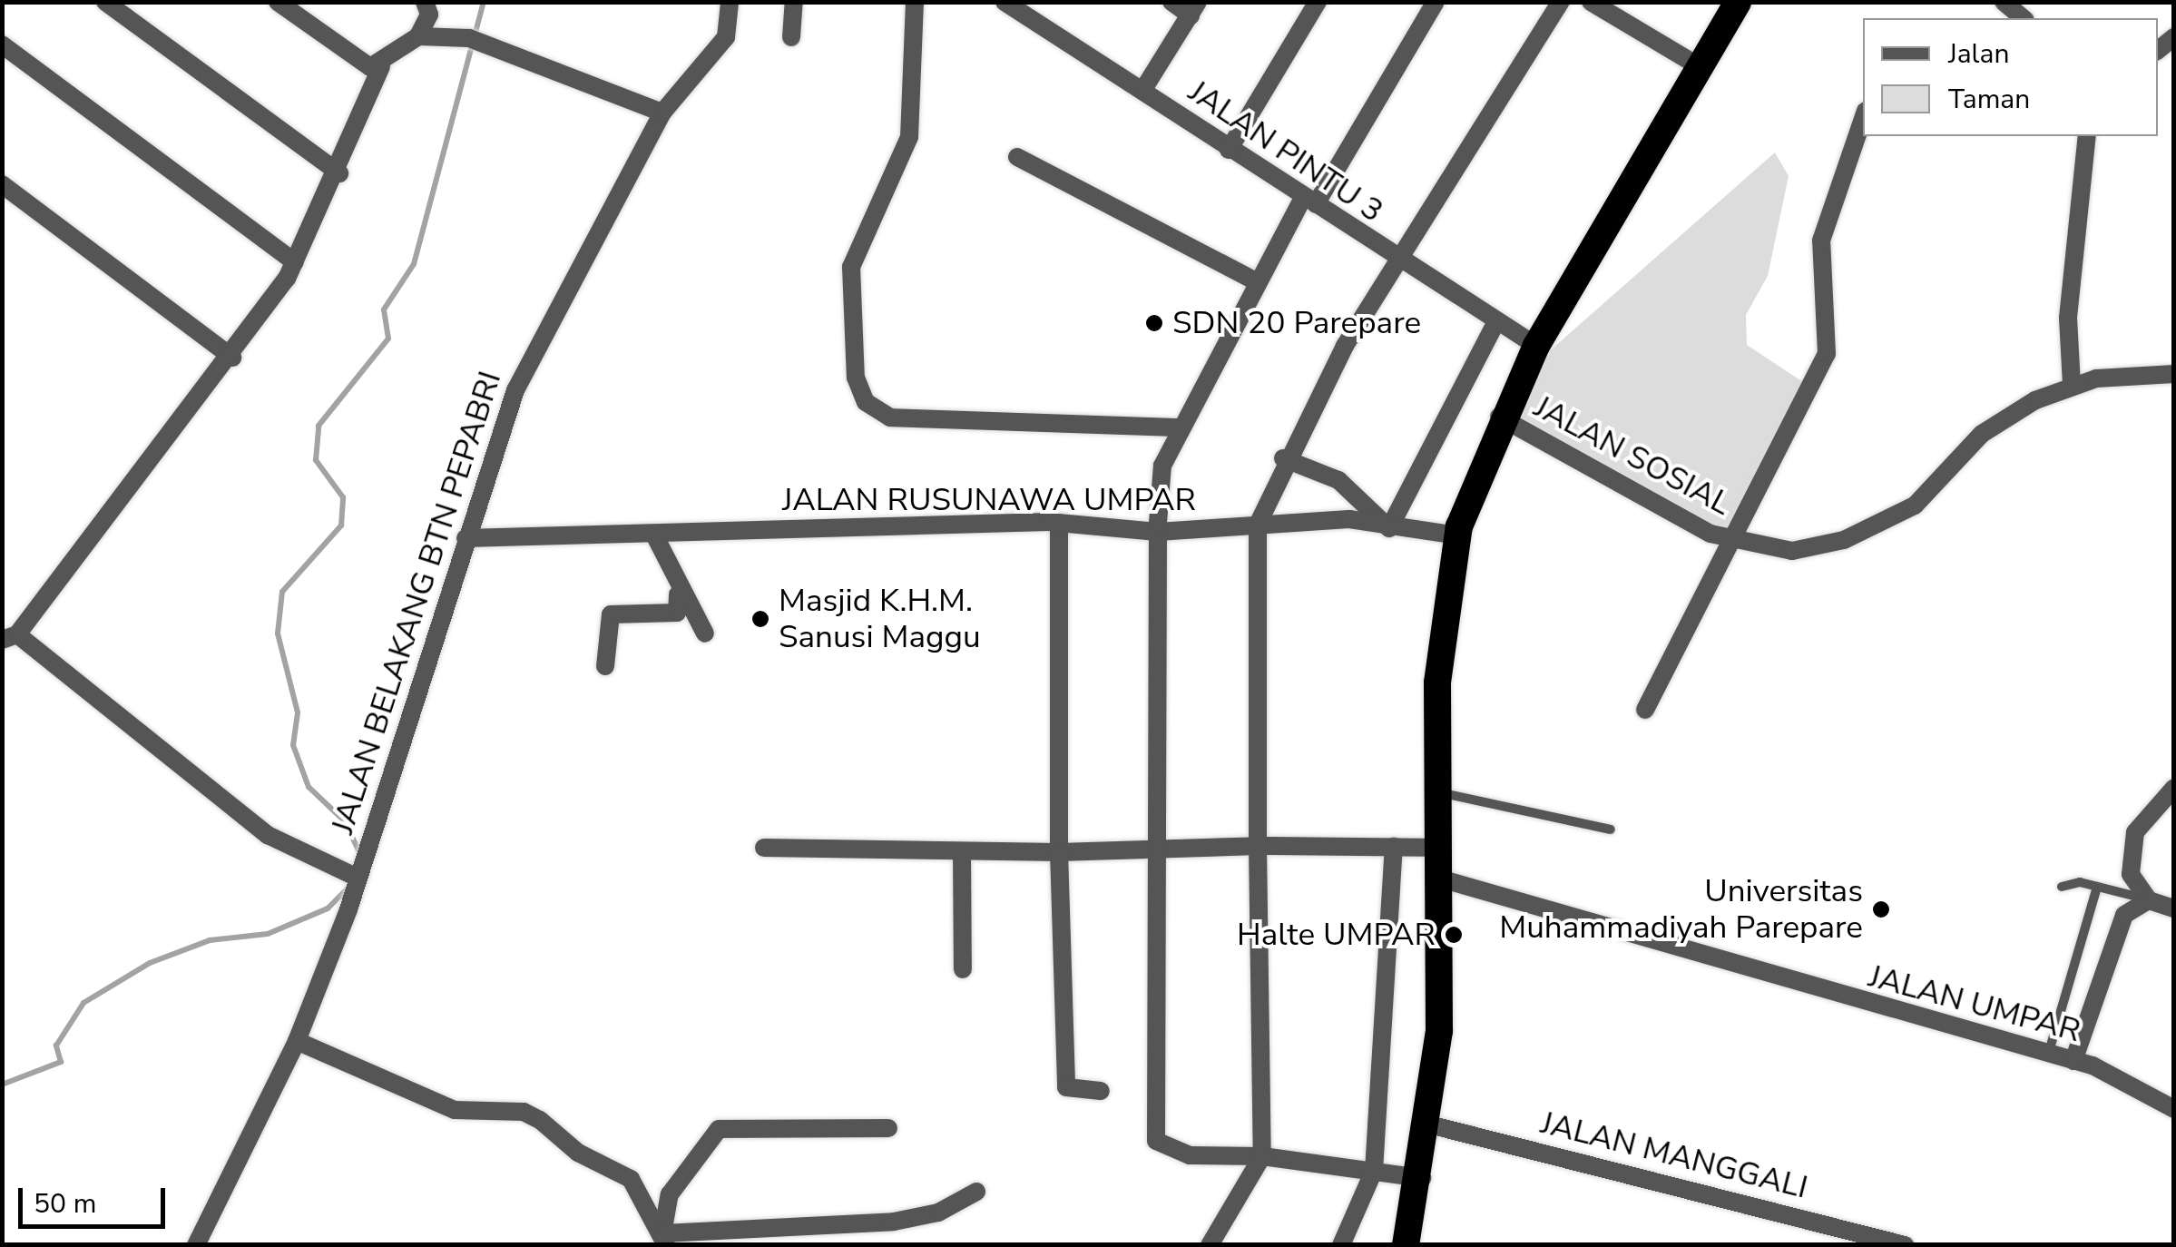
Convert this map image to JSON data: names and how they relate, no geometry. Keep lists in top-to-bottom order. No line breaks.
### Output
{"streets":{"street":["JALAN PINTU 3","JALAN SOSIAL","JALAN RUSUNAWA UMPAR","JALAN BELAKANG BTN PEPABRI","JALAN UMPAR","JALAN MANGGALI"]},"crossings":[["JALAN RUSUNAWA UMPAR","JALAN BELAKANG BTN PEPABRI"]],"places":["SDN 20 Parepare","Masjid K.H.M. Sanusi Maggu","Universitas Muhammadiyah Parepare","Halte UMPAR"],"legend":["Jalan","Taman"],"scale_bar":"50 m"}
